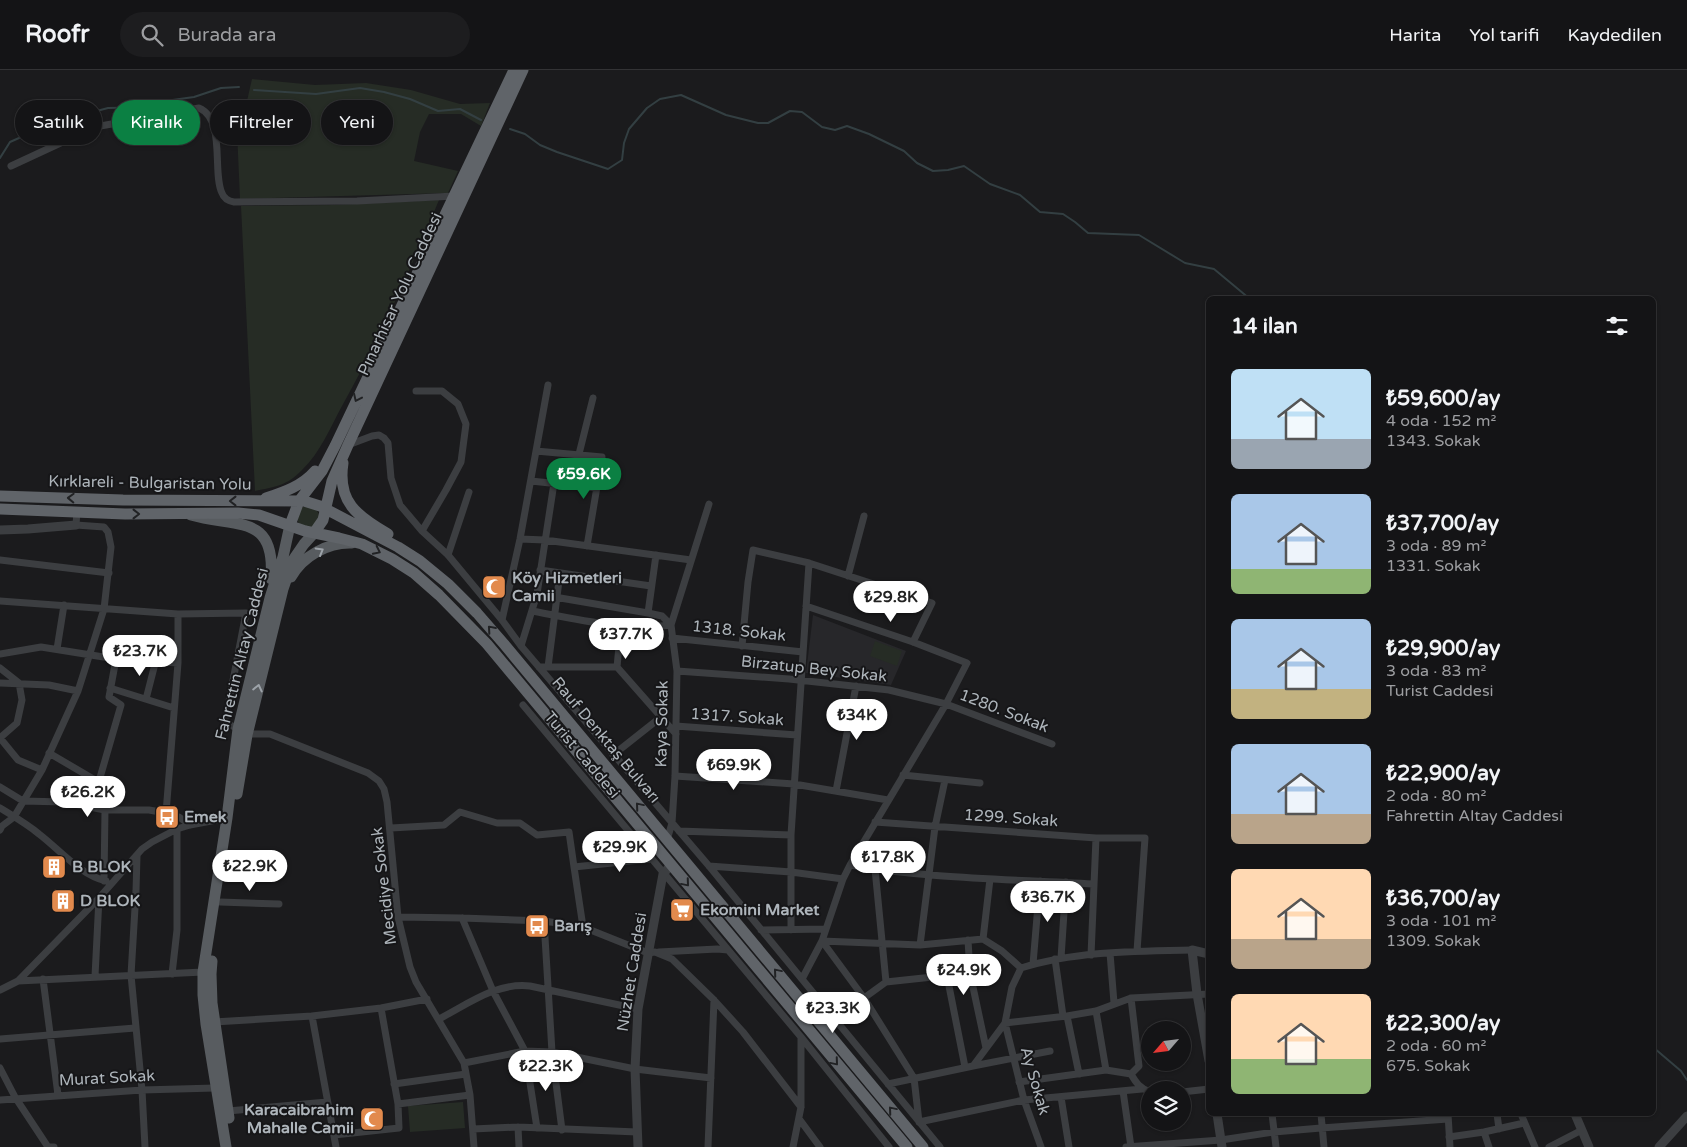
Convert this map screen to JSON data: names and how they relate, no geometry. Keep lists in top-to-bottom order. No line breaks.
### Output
{"streets":{"highway":["Pınarhisar Yolu Caddesi","Kırklareli - Bulgaristan Yolu","Rauf Denktaş Bulvarı"],"main road":["Fahrettin Altay Caddesi"],"street":["1318. Sokak","Birzatup Bey Sokak","1280. Sokak","1317. Sokak","Kaya Sokak","Turist Caddesi","1299. Sokak","Mecidiye Sokak","Nüzhet Caddesi","Murat Sokak","Ay Sokak"]},"crossings":[["Pınarhisar Yolu Caddesi","Kırklareli - Bulgaristan Yolu"],["Pınarhisar Yolu Caddesi","Fahrettin Altay Caddesi"],["Pınarhisar Yolu Caddesi","Rauf Denktaş Bulvarı"],["Kırklareli - Bulgaristan Yolu","Fahrettin Altay Caddesi"],["Kırklareli - Bulgaristan Yolu","Rauf Denktaş Bulvarı"],["1318. Sokak","Kaya Sokak"],["Fahrettin Altay Caddesi","Rauf Denktaş Bulvarı"],["Fahrettin Altay Caddesi","Mecidiye Sokak"],["Fahrettin Altay Caddesi","Murat Sokak"],["Birzatup Bey Sokak","1280. Sokak"],["Birzatup Bey Sokak","Kaya Sokak"],["1317. Sokak","Kaya Sokak"],["Kaya Sokak","Rauf Denktaş Bulvarı"],["Rauf Denktaş Bulvarı","Turist Caddesi"],["Rauf Denktaş Bulvarı","Nüzhet Caddesi"],["Turist Caddesi","Nüzhet Caddesi"]],"places":{"mosque":["Köy Hizmetleri Camii","Karacaibrahim Mahalle Camii"],"bus stop":["Emek","Barış"],"building":["B BLOK","D BLOK"],"supermarket":["Ekomini Market"]},"north":"bottom left","page":{"header":"Roofr","search":"Burada ara","nav":["Harita","Yol tarifi","Kaydedilen"],"chip":["Satılık","Kiralık","Filtreler","Yeni"],"heading":"14 ilan","list":[{"name":"₺59,600/ay","note":"4 oda · 152 m² · 1343. Sokak"},{"name":"₺37,700/ay","note":"3 oda · 89 m² · 1331. Sokak"},{"name":"₺29,900/ay","note":"3 oda · 83 m² · Turist Caddesi"},{"name":"₺22,900/ay","note":"2 oda · 80 m² · Fahrettin Altay Caddesi"},{"name":"₺36,700/ay","note":"3 oda · 101 m² · 1309. Sokak"},{"name":"₺22,300/ay","note":"2 oda · 60 m² · 675. Sokak"}],"price":["₺59.6K","₺29.8K","₺37.7K","₺23.7K","₺34K","₺69.9K","₺26.2K","₺29.9K","₺17.8K","₺22.9K","₺36.7K","₺24.9K","₺23.3K","₺22.3K"]}}
